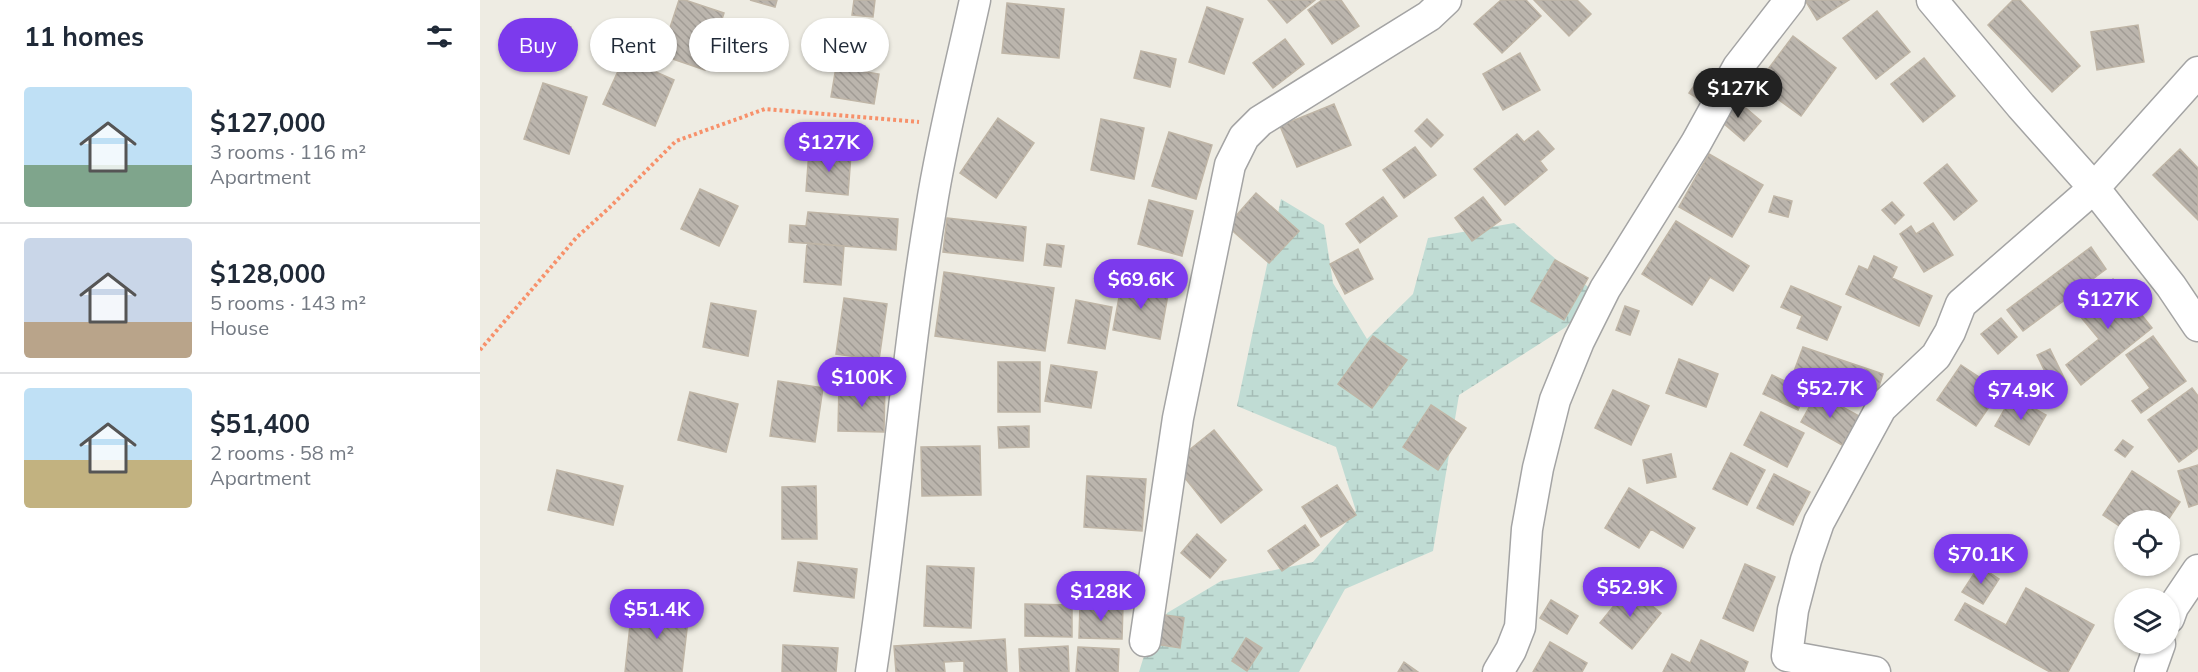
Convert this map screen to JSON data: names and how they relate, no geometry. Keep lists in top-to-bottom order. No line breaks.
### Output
{"page":{"heading":"11 homes","chip":["Buy","Rent","Filters","New"],"price":["$127K","$127K","$69.6K","$127K","$100K","$52.7K","$74.9K","$70.1K","$52.9K","$128K","$51.4K"],"list":[{"name":"$127,000","note":"3 rooms · 116 m² · Apartment"},{"name":"$128,000","note":"5 rooms · 143 m² · House"},{"name":"$51,400","note":"2 rooms · 58 m² · Apartment"}]}}
